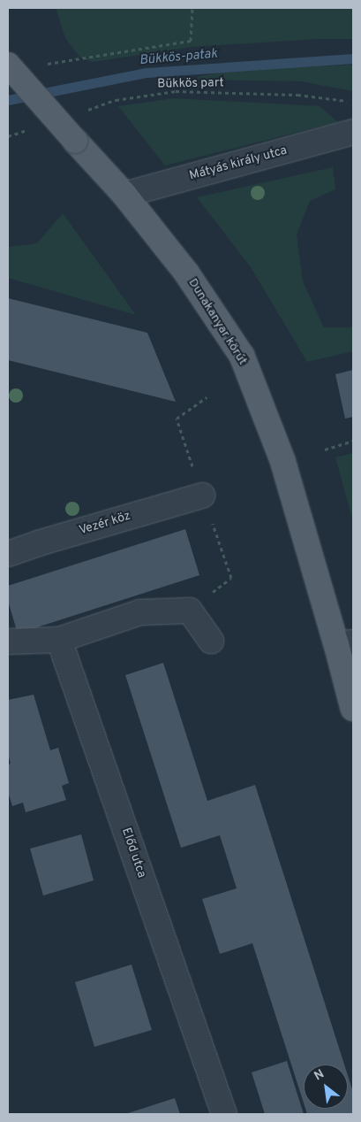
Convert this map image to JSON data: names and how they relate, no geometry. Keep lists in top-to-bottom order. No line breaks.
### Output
{"streets":{"main road":["Dunakanyar körút"],"street":["Mátyás király utca","Vezér köz","Előd utca"],"path":["Bükkös part"]},"crossings":[["Mátyás király utca","Dunakanyar körút"]],"water":["Bükkös-patak"],"north":"top left"}
